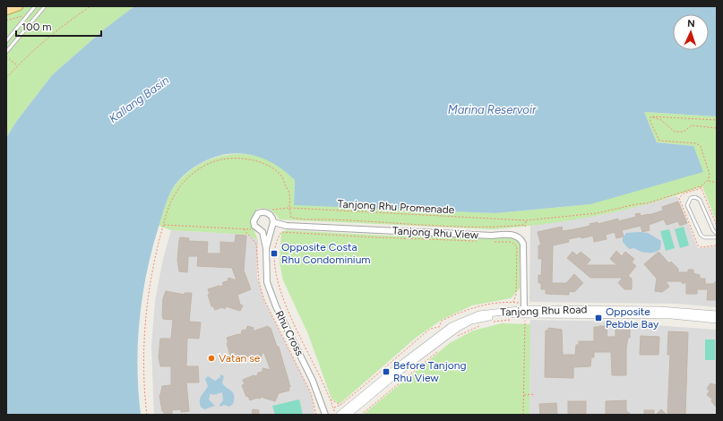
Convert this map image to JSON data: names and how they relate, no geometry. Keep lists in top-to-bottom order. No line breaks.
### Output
{"streets":{"street":["Tanjong Rhu View","Tanjong Rhu Road","Rhu Cross"],"path":["Tanjong Rhu Promenade"]},"crossings":[["Tanjong Rhu Promenade","Rhu Cross"],["Tanjong Rhu View","Tanjong Rhu Road"],["Tanjong Rhu View","Rhu Cross"]],"water":["Kallang Basin","Marina Reservoir"],"places":{"transit":["Opposite Costa Rhu Condominium","Opposite Pebble Bay","Before Tanjong Rhu View"],"other":["Vatan se"]},"scale_bar":"100 m","north":"top"}
